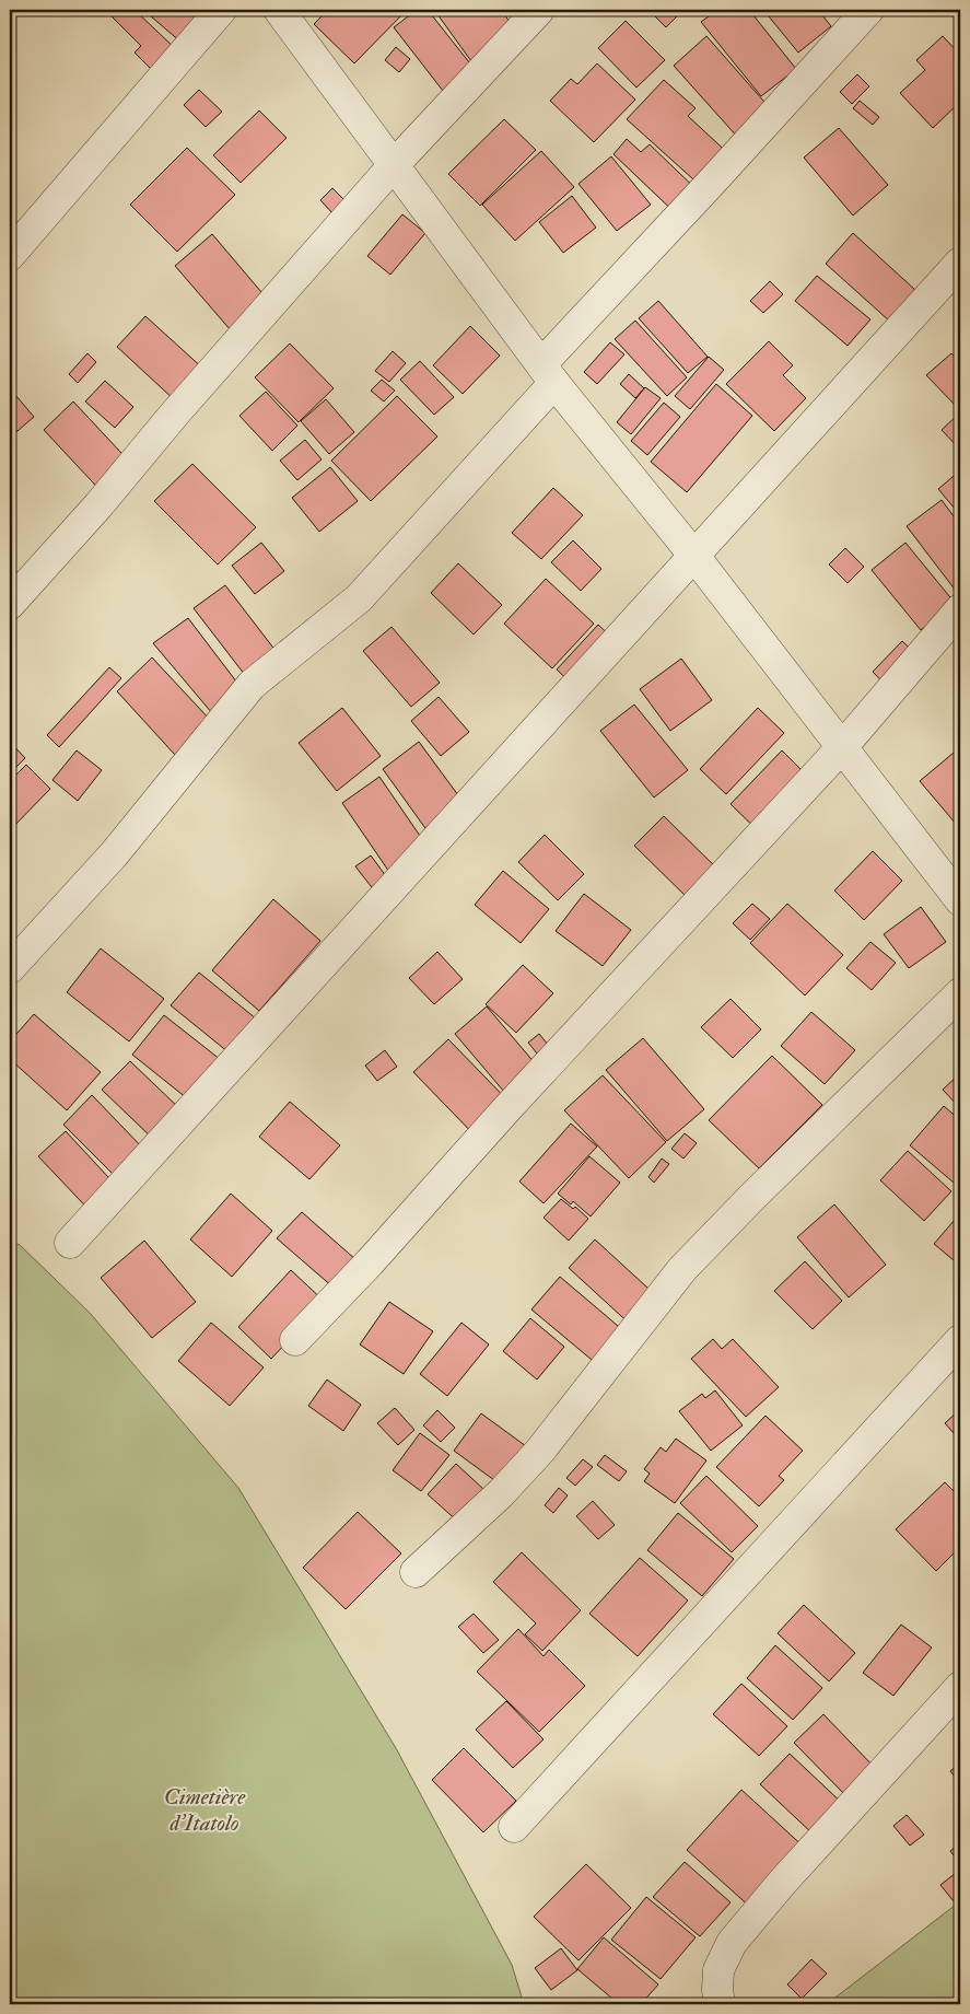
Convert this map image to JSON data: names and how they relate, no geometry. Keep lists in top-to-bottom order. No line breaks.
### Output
{"parks":["Cimetière d'Itatolo"]}
